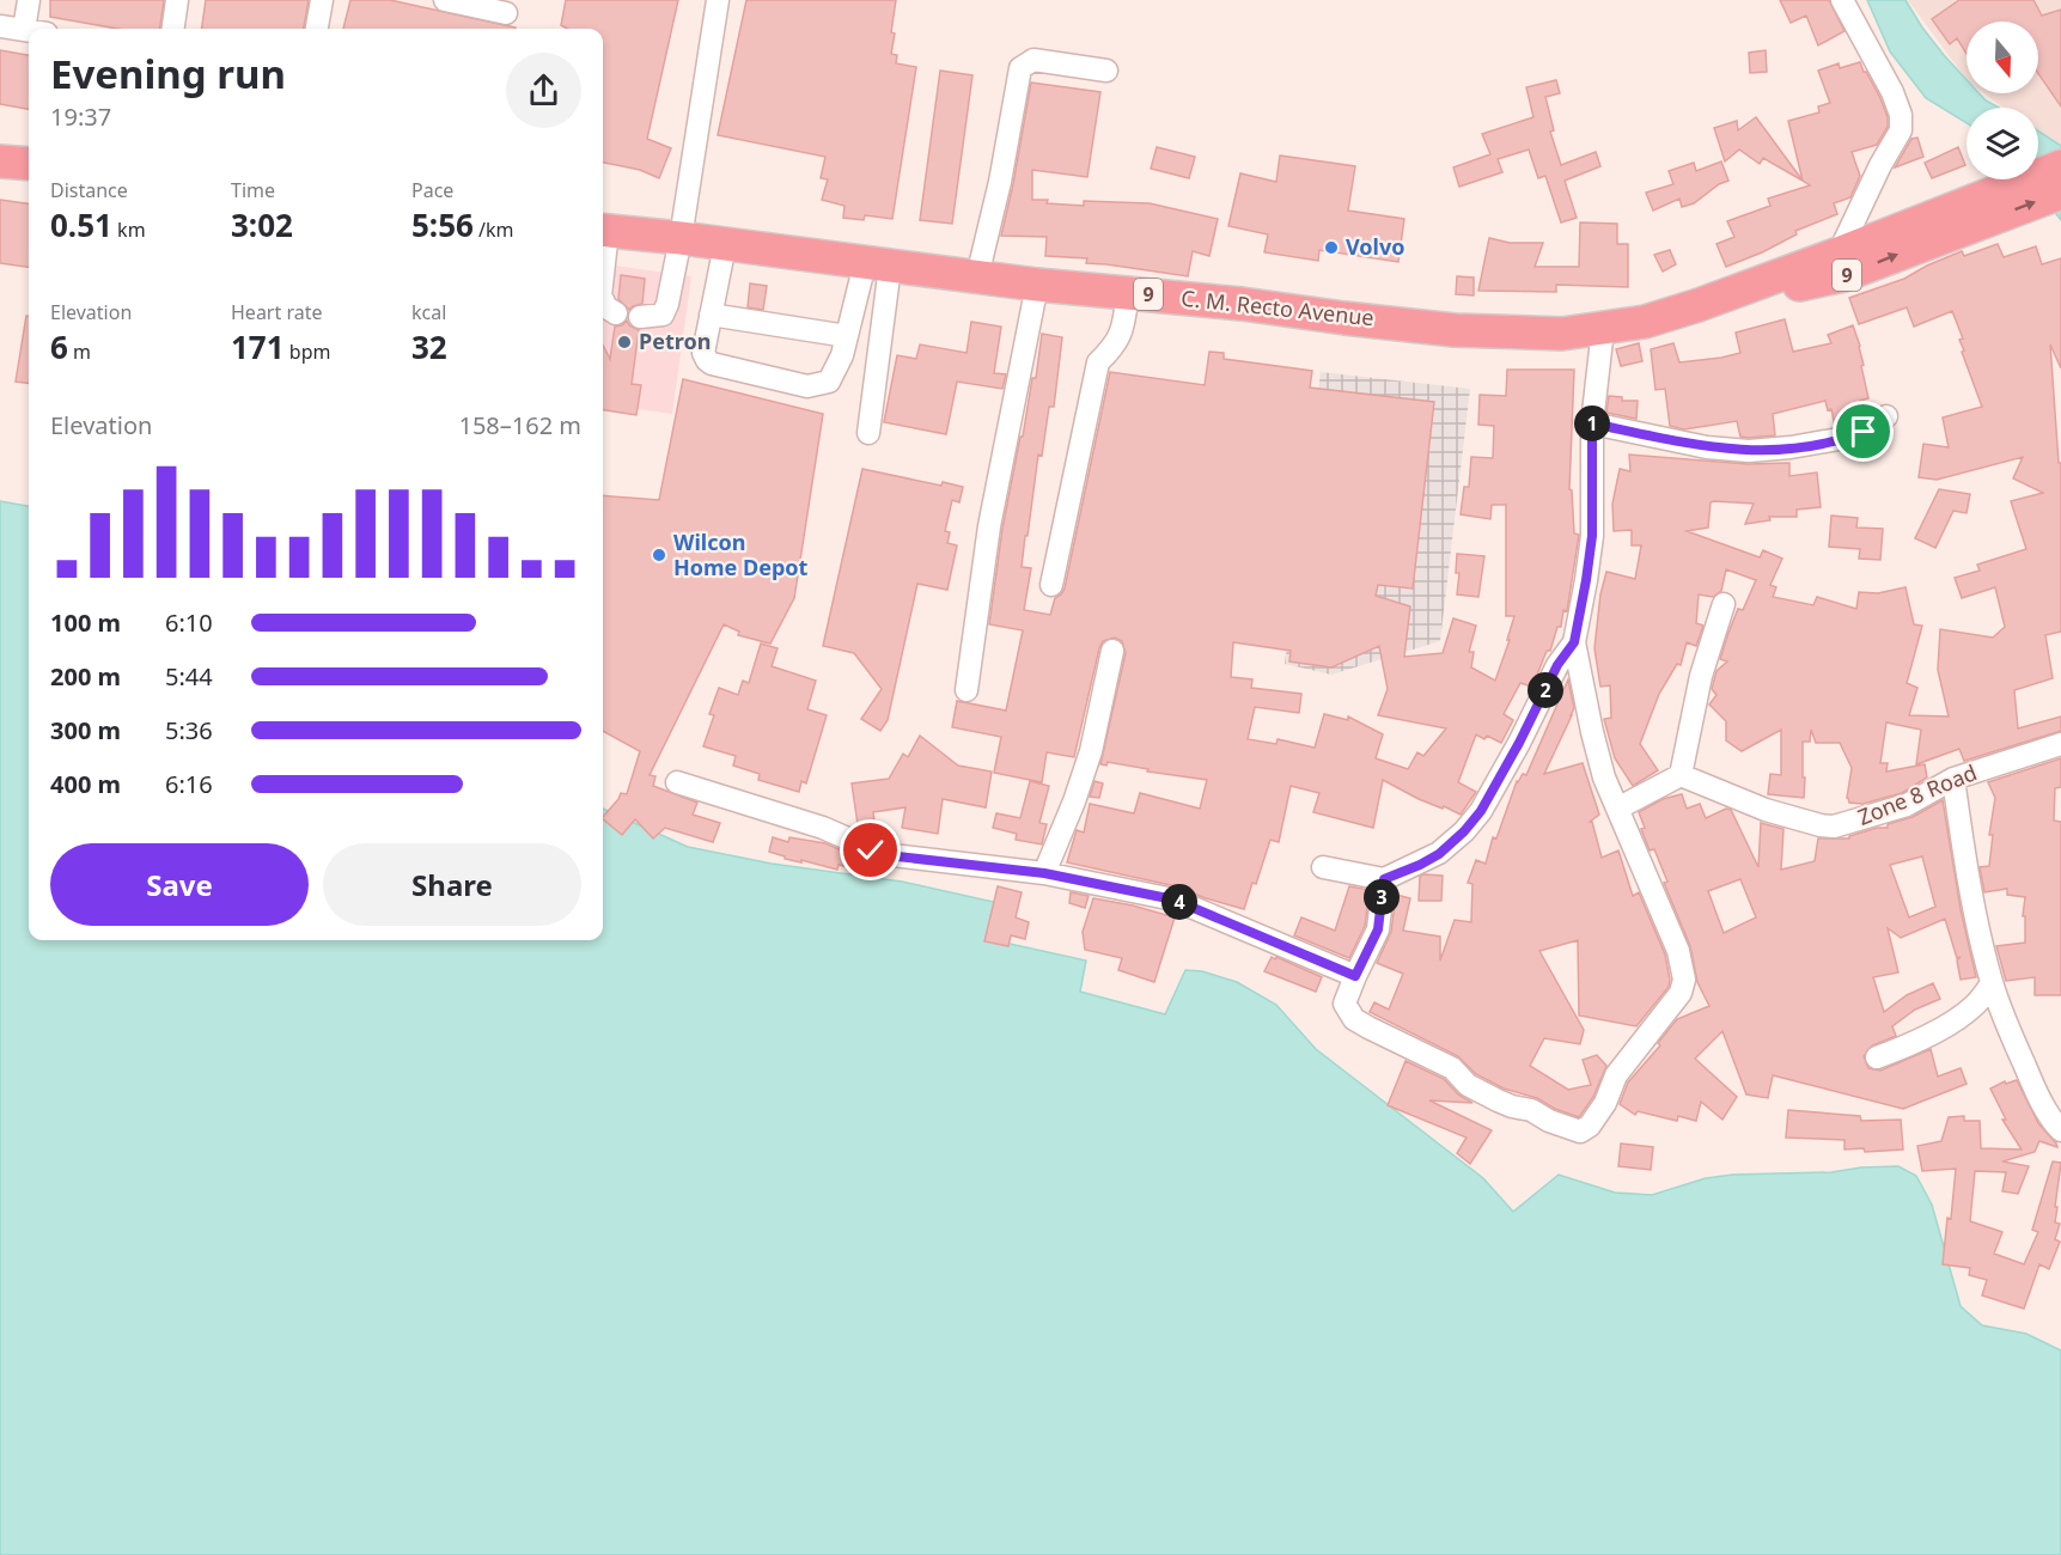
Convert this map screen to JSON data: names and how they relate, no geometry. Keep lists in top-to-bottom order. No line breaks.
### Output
{"streets":{"highway":["9","C. M. Recto Avenue"],"street":["Zone 8 Road"]},"places":["Volvo","Petron","Wilcon Home Depot"],"north":"bottom","page":{"heading":["Evening run","19:37"],"stats":[["Distance","0.51 km"],["Time","3:02"],["Pace","5:56 /km"],["Elevation","6 m"],["Heart rate","171 bpm"],["kcal","32"]],"chart":["Elevation","158–162 m"],"pins":["1","2","3","4"],"list":[{"name":"100 m","note":"6:10"},{"name":"200 m","note":"5:44"},{"name":"300 m","note":"5:36"},{"name":"400 m","note":"6:16"}],"buttons":["Save","Share"]}}
